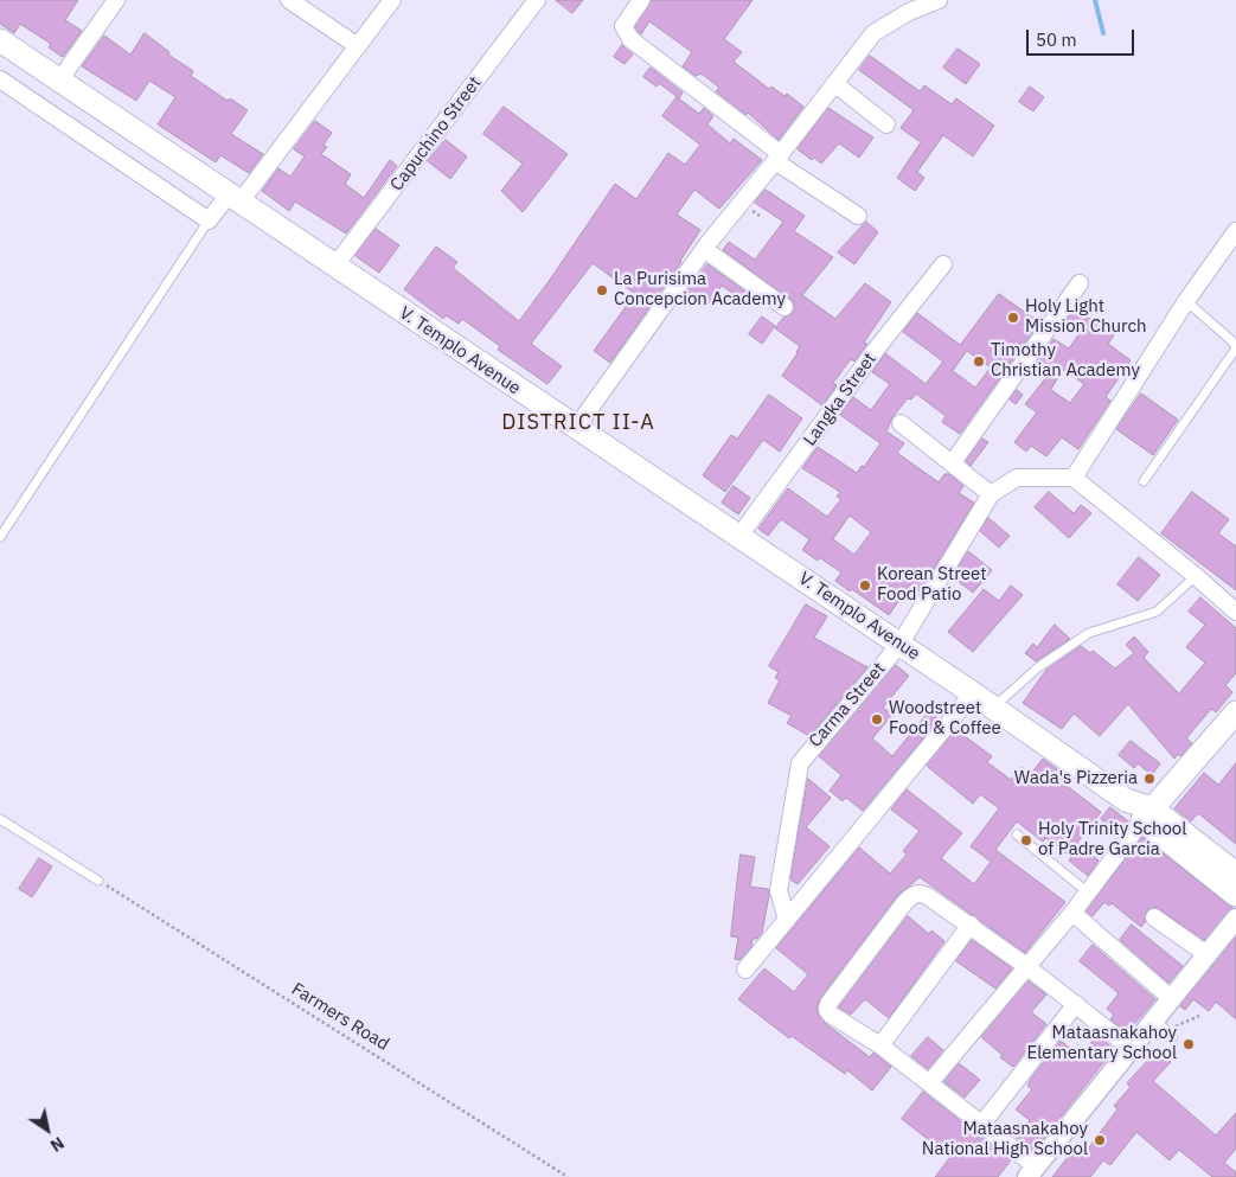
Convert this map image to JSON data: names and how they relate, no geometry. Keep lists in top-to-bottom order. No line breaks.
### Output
{"streets":{"main road":["V. Templo Avenue"],"street":["Capuchino Street","Langka Street","Carma Street"],"path":["Farmers Road"]},"crossings":[["Capuchino Street","V. Templo Avenue"],["V. Templo Avenue","Langka Street"],["V. Templo Avenue","Carma Street"]],"districts":["DISTRICT II-A"],"places":["La Purisima Concepcion Academy","Holy Light Mission Church","Timothy Christian Academy","Korean Street Food Patio","Woodstreet Food & Coffee","Wada's Pizzeria","Holy Trinity School of Padre Garcia","Mataasnakahoy Elementary School","Mataasnakahoy National High School"],"scale_bar":"50 m","north":"bottom right"}
